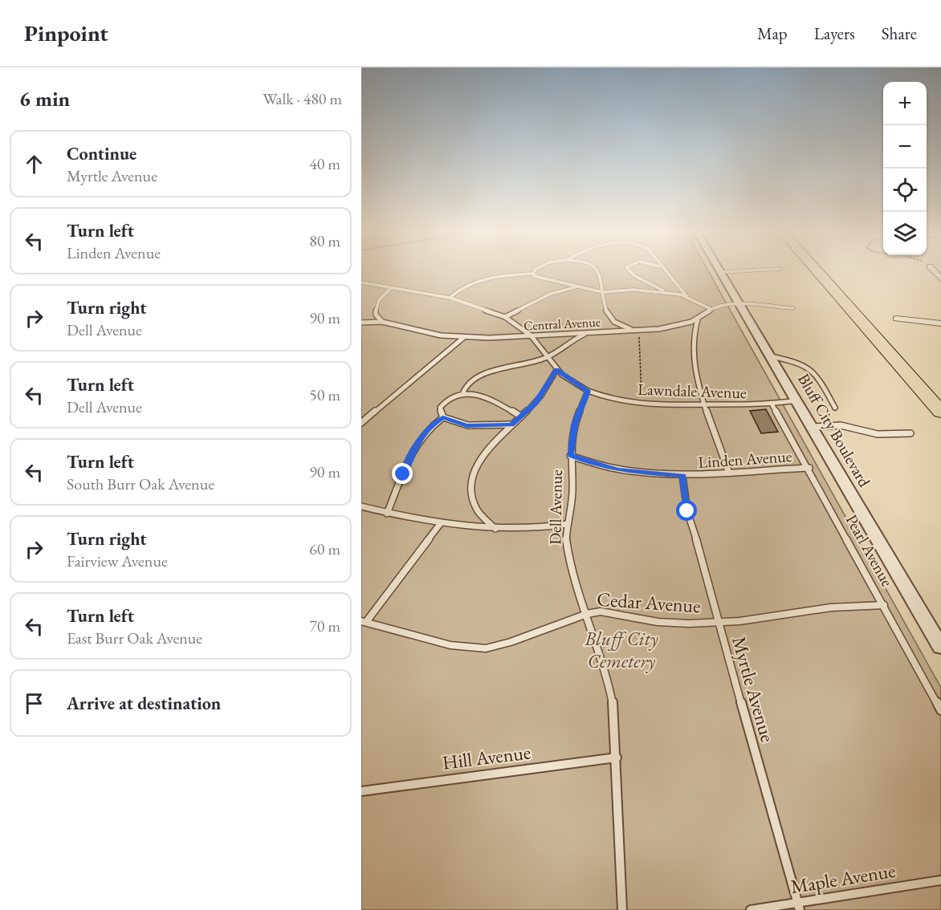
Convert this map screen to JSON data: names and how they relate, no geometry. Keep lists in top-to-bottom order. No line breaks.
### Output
{"streets":{"street":["Bluff City Boulevard"],"lane":["Central Avenue","Lawndale Avenue","Linden Avenue","Dell Avenue","Pearl Avenue","Cedar Avenue","Myrtle Avenue","Hill Avenue","Maple Avenue"]},"crossings":[["Central Avenue","Bluff City Boulevard"],["Lawndale Avenue","Bluff City Boulevard"],["Lawndale Avenue","Dell Avenue"],["Lawndale Avenue","Pearl Avenue"],["Linden Avenue","Dell Avenue"],["Linden Avenue","Pearl Avenue"],["Linden Avenue","Myrtle Avenue"],["Dell Avenue","Cedar Avenue"],["Dell Avenue","Hill Avenue"],["Pearl Avenue","Cedar Avenue"],["Cedar Avenue","Myrtle Avenue"],["Myrtle Avenue","Maple Avenue"]],"parks":["Bluff City Cemetery"],"page":{"header":"Pinpoint","nav":["Map","Layers","Share"],"heading":["6 min","Walk · 480 m"],"map_buttons":["+","−"],"list":[["Continue","Myrtle Avenue","40 m"],["Turn left","Linden Avenue","80 m"],["Turn right","Dell Avenue","90 m"],["Turn left","Dell Avenue","50 m"],["Turn left","South Burr Oak Avenue","90 m"],["Turn right","Fairview Avenue","60 m"],["Turn left","East Burr Oak Avenue","70 m"],"Arrive at destination"]}}
